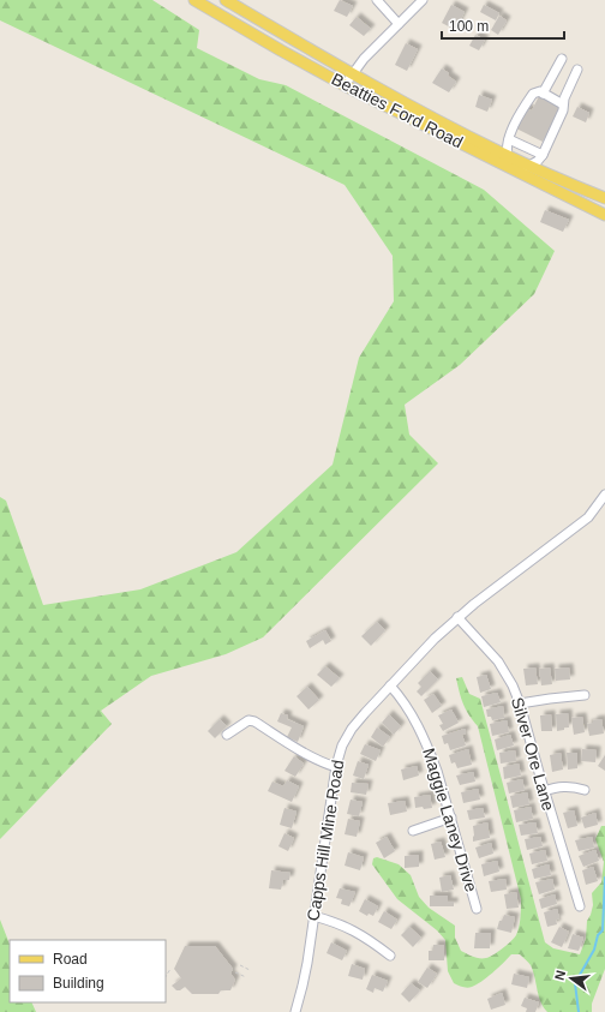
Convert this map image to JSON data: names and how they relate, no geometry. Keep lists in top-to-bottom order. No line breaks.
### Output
{"streets":{"main road":["Beatties Ford Road"],"street":["Silver Ore Lane","Maggie Laney Drive","Capps Hill Mine Road"]},"crossings":[["Silver Ore Lane","Capps Hill Mine Road"],["Maggie Laney Drive","Capps Hill Mine Road"]],"legend":["Road","Building"],"scale_bar":"100 m","north":"left"}
